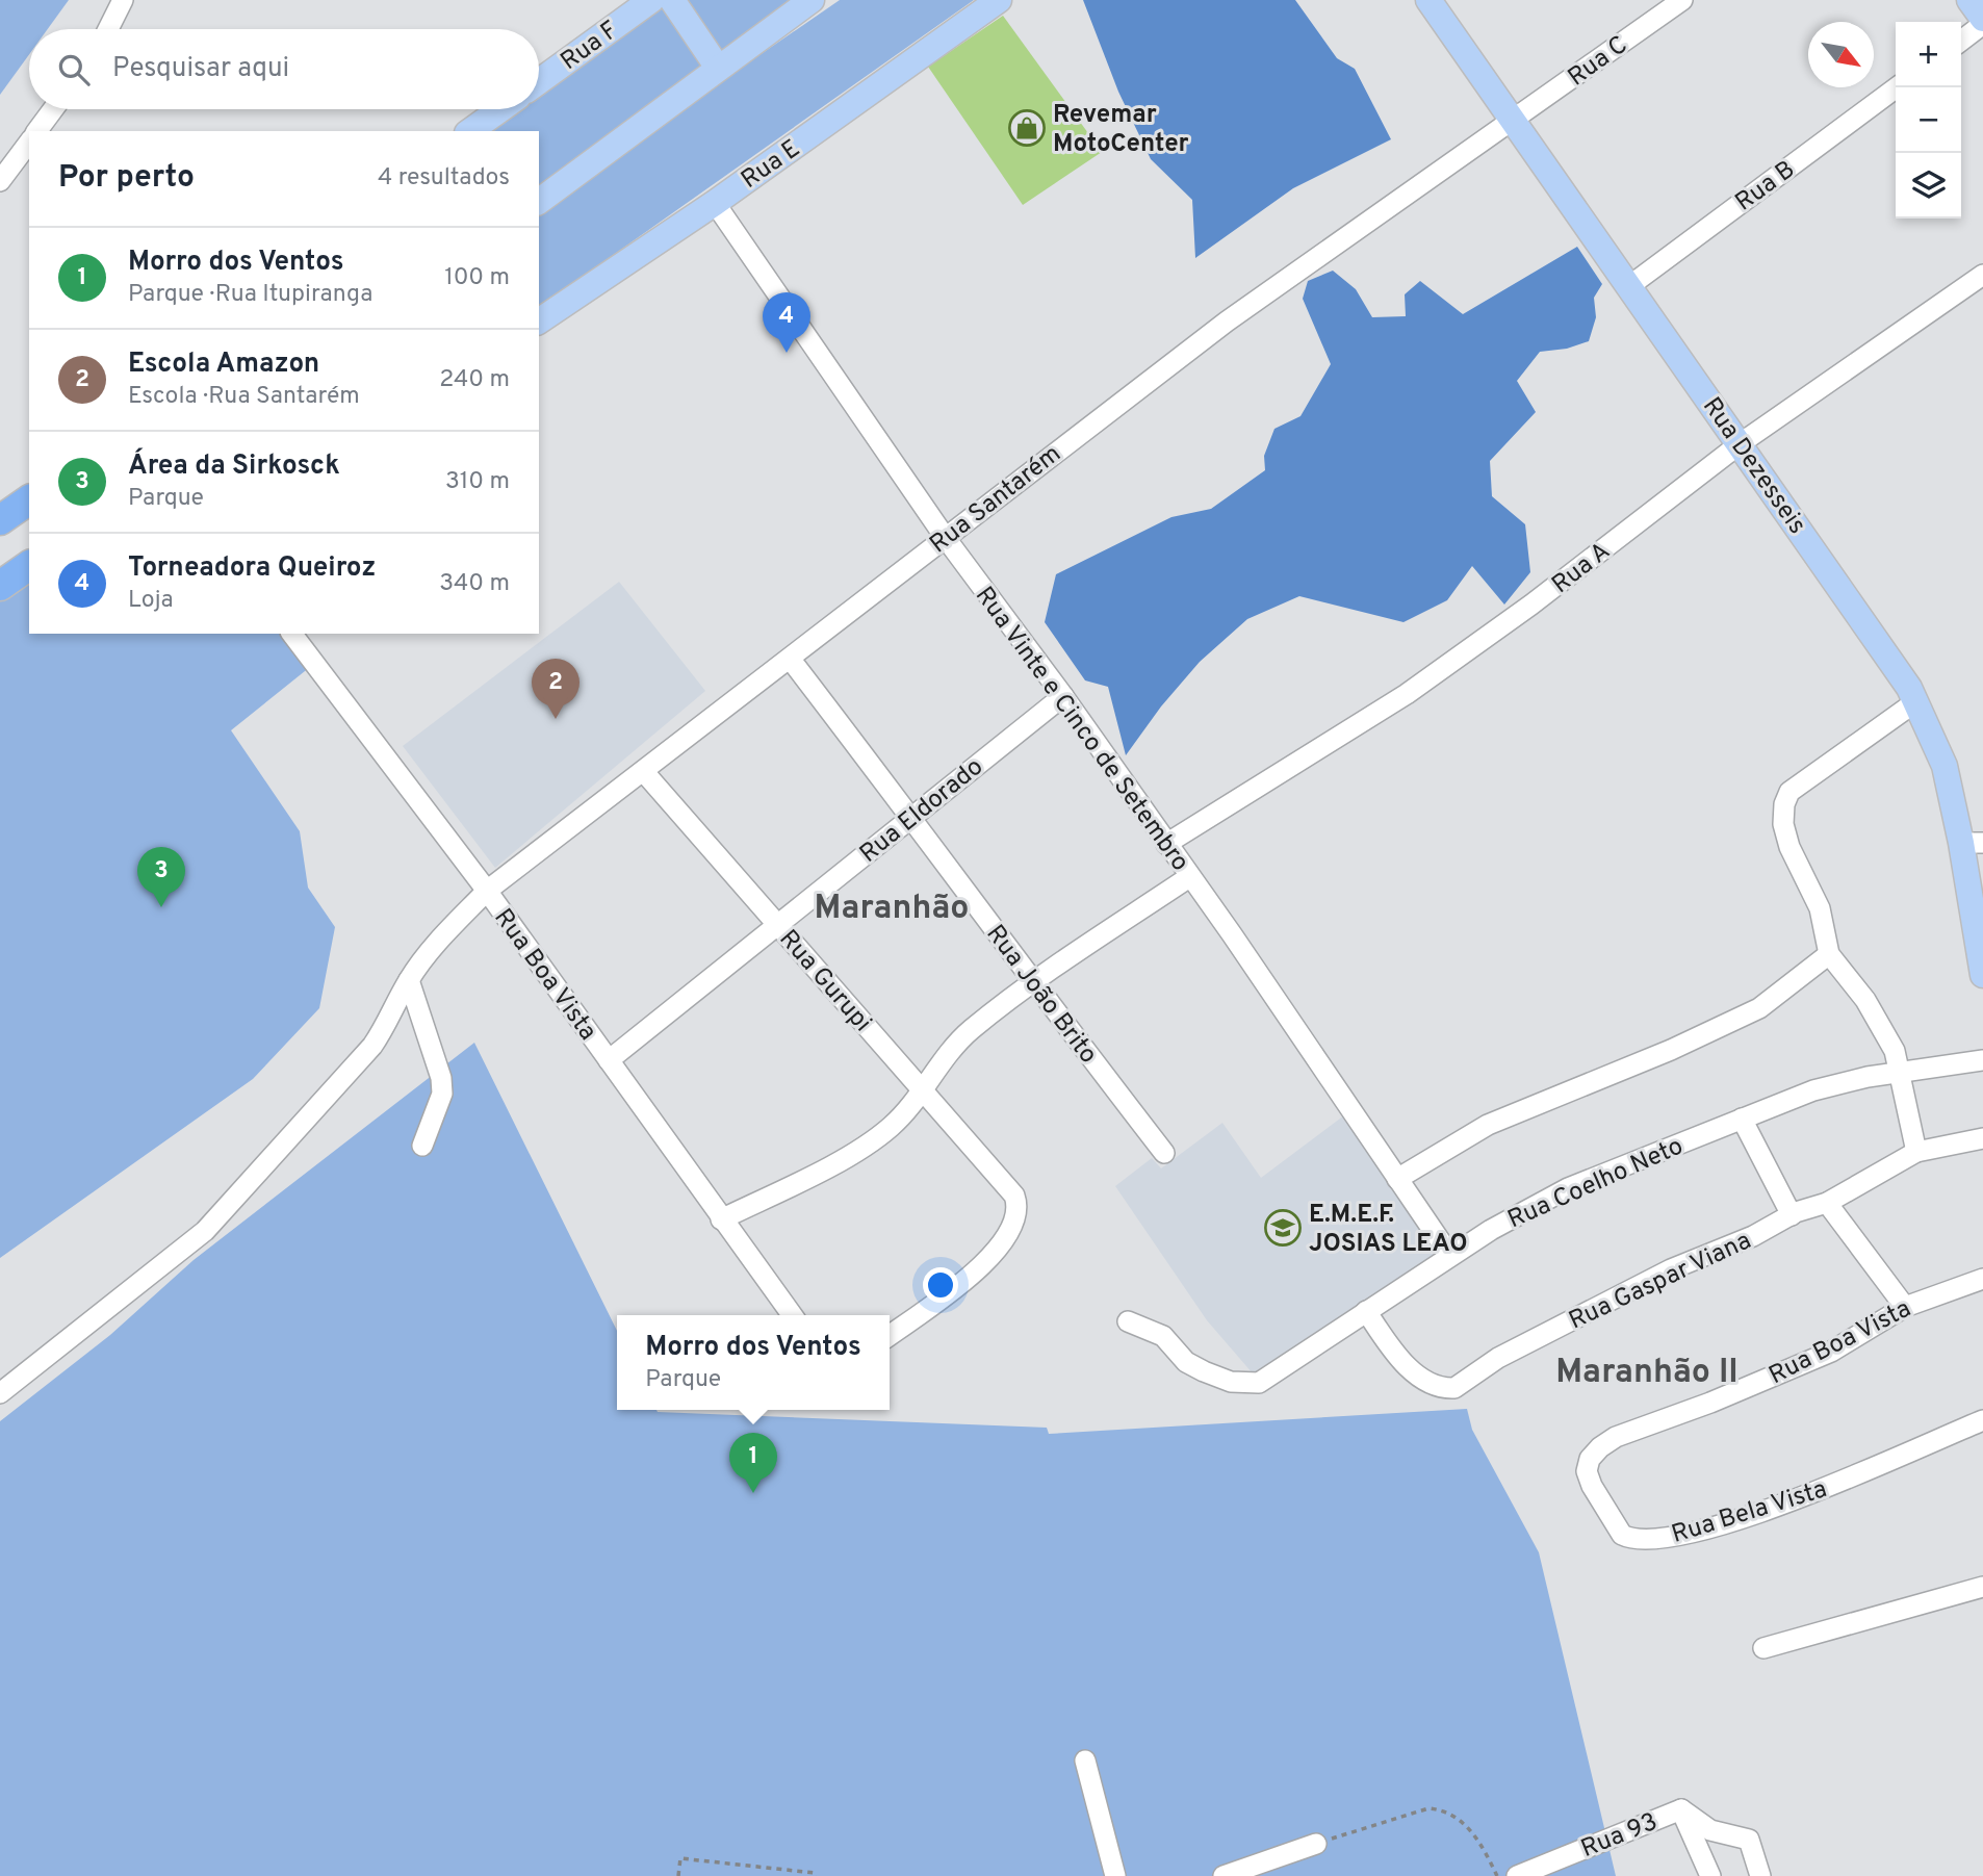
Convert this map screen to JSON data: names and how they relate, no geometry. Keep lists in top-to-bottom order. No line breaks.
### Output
{"streets":{"main road":["Rua F","Rua E","Rua Dezesseis"],"street":["Rua C","Rua B","Rua Santarém","Rua A","Rua Vinte e Cinco de Setembro","Rua Eldorado","Rua Boa Vista","Rua Gurupi","Rua João Brito","Rua Coelho Neto","Rua Gaspar Viana","Rua Bela Vista","Rua 93"]},"crossings":[["Rua C","Rua Dezesseis"],["Rua C","Rua Santarém"],["Rua E","Rua Vinte e Cinco de Setembro"],["Rua B","Rua Dezesseis"],["Rua Dezesseis","Rua Santarém"],["Rua Dezesseis","Rua A"],["Rua Santarém","Rua Vinte e Cinco de Setembro"],["Rua Santarém","Rua Boa Vista"],["Rua Santarém","Rua Gurupi"],["Rua Santarém","Rua João Brito"],["Rua A","Rua Vinte e Cinco de Setembro"],["Rua Vinte e Cinco de Setembro","Rua Eldorado"],["Rua Vinte e Cinco de Setembro","Rua Coelho Neto"],["Rua Eldorado","Rua Boa Vista"],["Rua Eldorado","Rua Gurupi"],["Rua Eldorado","Rua João Brito"],["Rua Boa Vista","Rua Bela Vista"],["Rua Coelho Neto","Rua Gaspar Viana"]],"districts":["Maranhão","Maranhão II"],"places":{"shop":["Revemar MotoCenter"],"school or university":["E.M.E.F. JOSIAS LEAO"]},"north":"bottom right","page":{"map_buttons":["+","−"],"search":"Pesquisar aqui","heading":["Por perto","4 resultados"],"list":[{"mark":"1","name":"Morro dos Ventos","note":"Parque · Rua Itupiranga","value":"100 m"},{"mark":"2","name":"Escola Amazon","note":"Escola · Rua Santarém","value":"240 m"},{"mark":"3","name":"Área da Sirkosck","note":"Parque","value":"310 m"},{"mark":"4","name":"Torneadora Queiroz","note":"Loja","value":"340 m"}],"pins":["4","2","3","1"],"popup":["Morro dos Ventos","Parque"]}}
